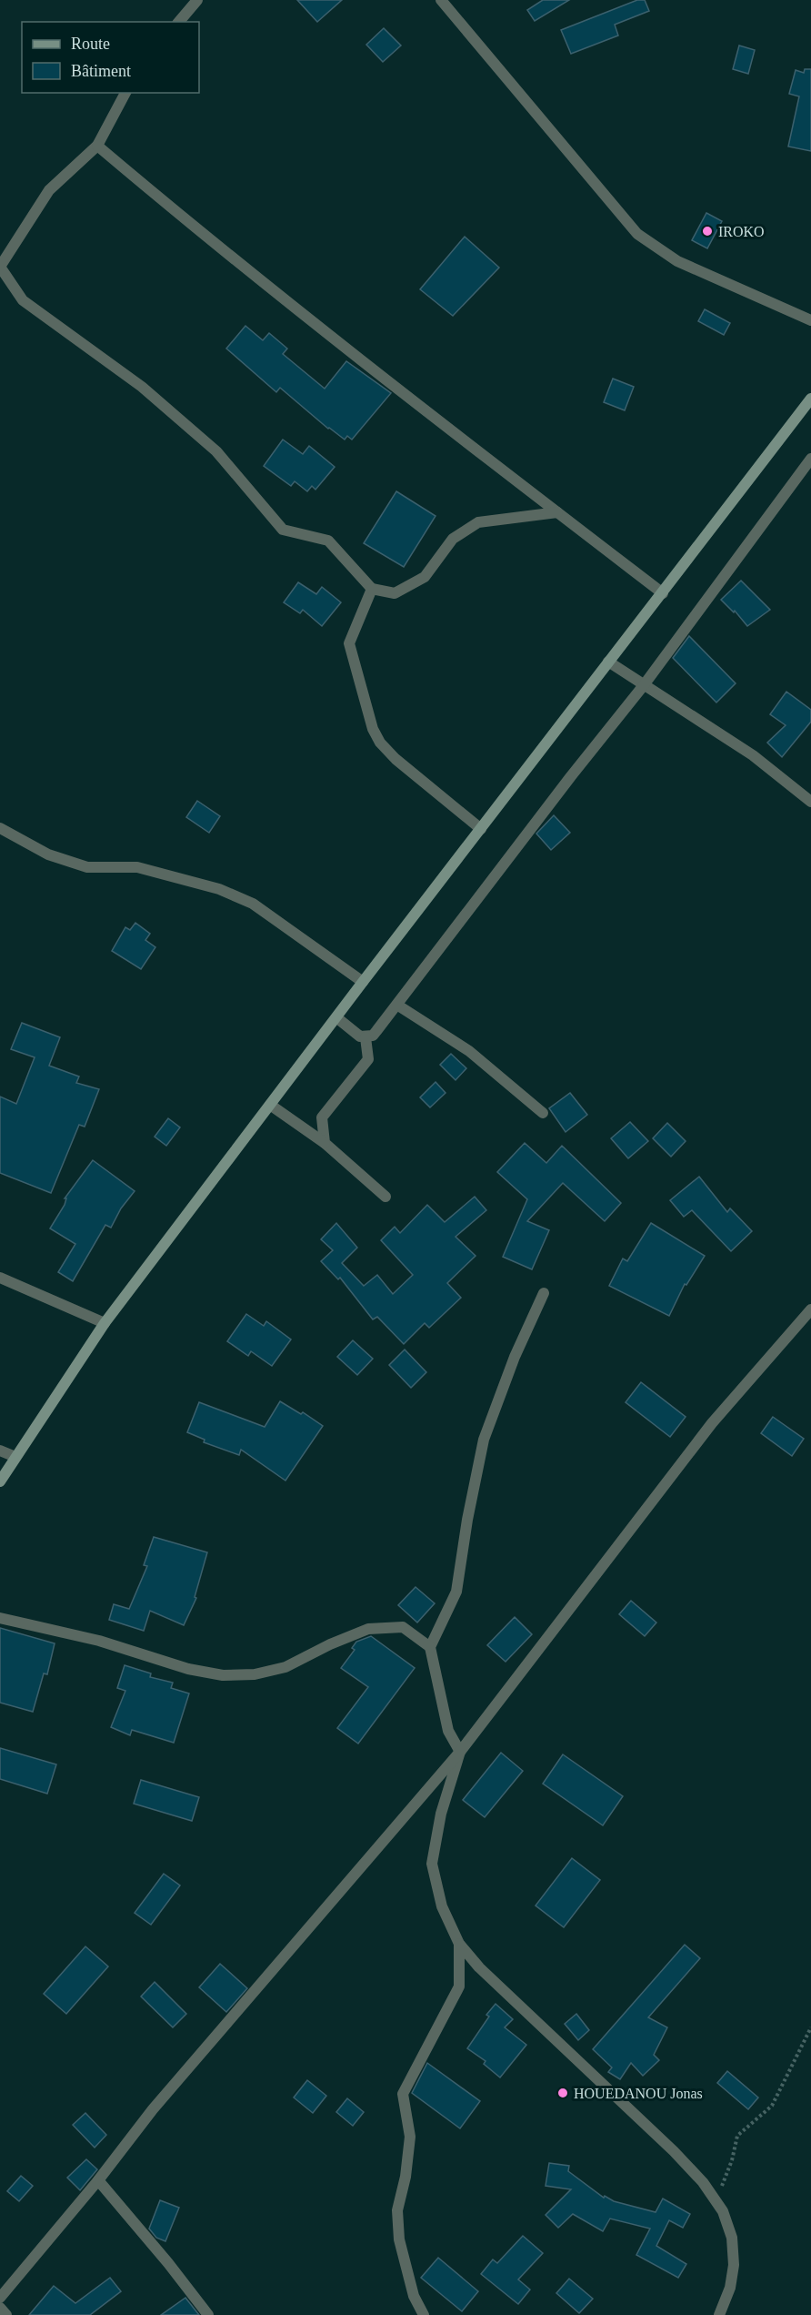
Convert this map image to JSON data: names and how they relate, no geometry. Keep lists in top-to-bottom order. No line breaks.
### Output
{"places":["IROKO","HOUEDANOU Jonas"],"legend":["Route","Bâtiment"]}
